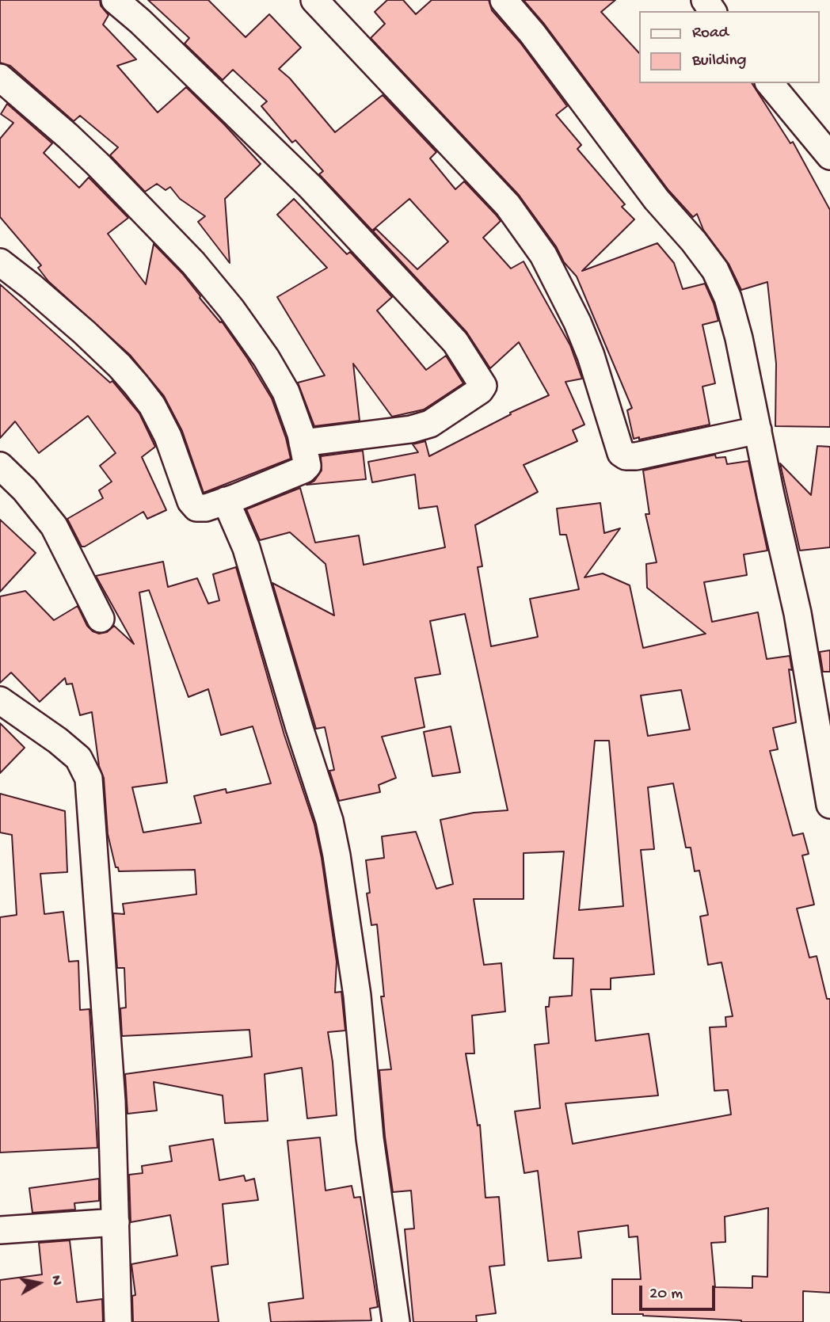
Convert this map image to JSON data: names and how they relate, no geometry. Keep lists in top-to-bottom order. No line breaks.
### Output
{"legend":["Road","Building"],"scale_bar":"20 m","north":"right"}
